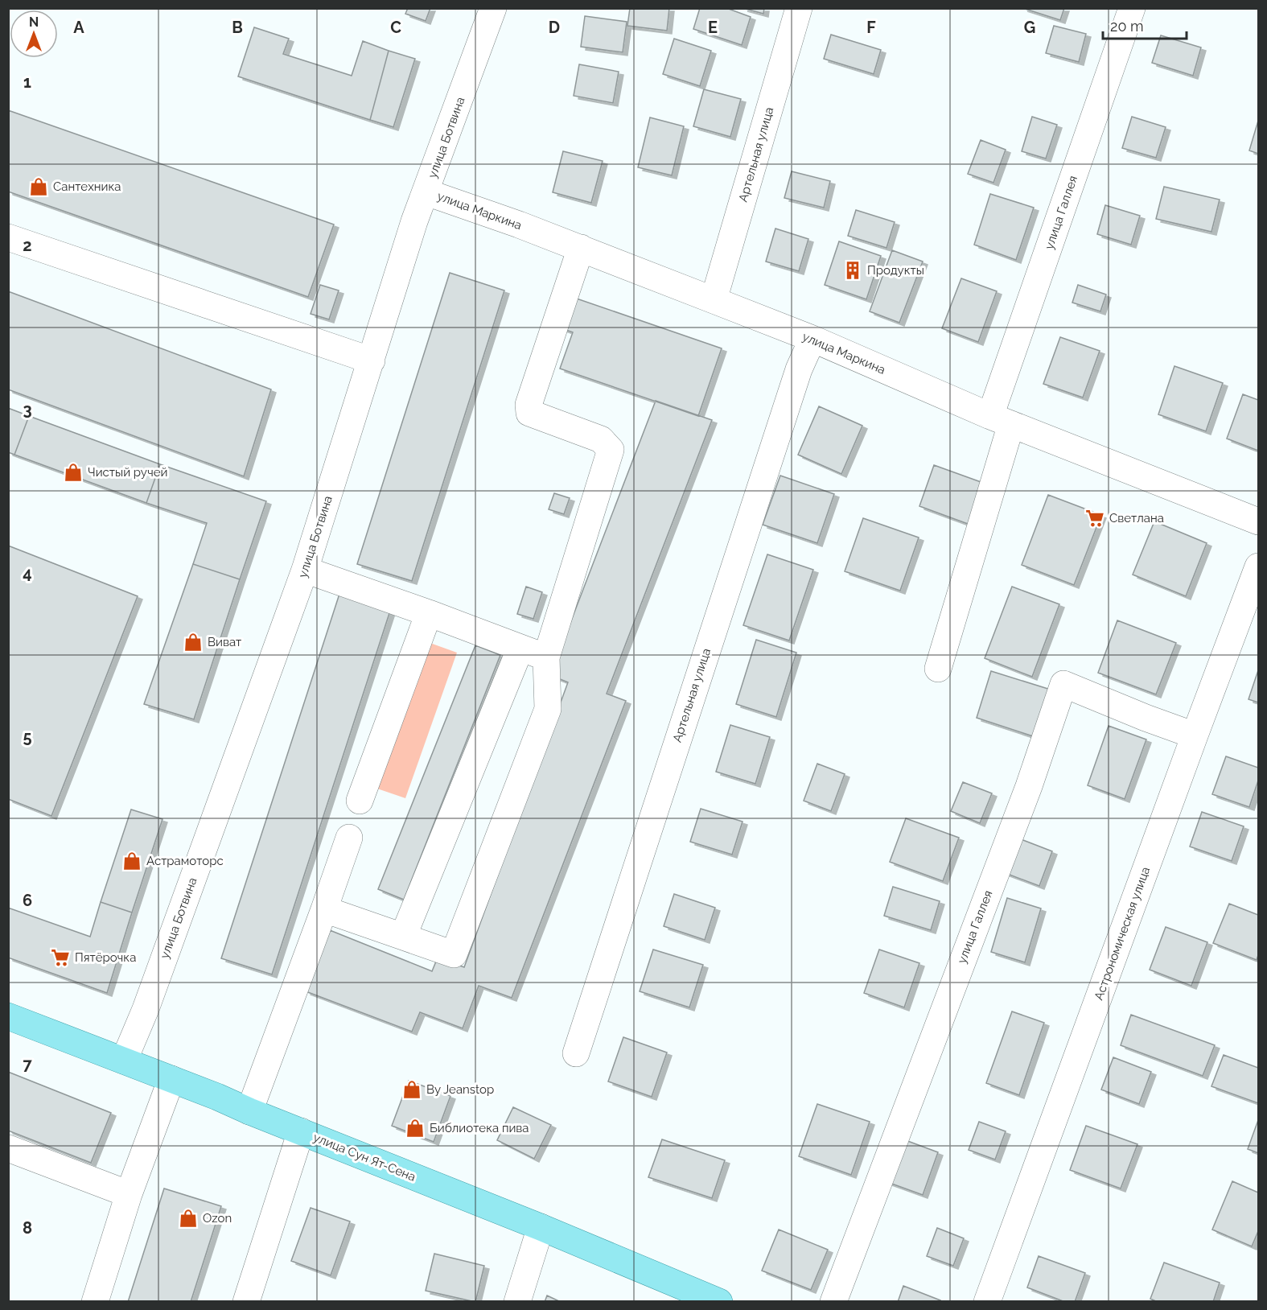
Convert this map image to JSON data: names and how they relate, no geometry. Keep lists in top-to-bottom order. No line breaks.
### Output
{"streets":{"main road":["улица Сун Ят-Сена"],"street":["улица Ботвина","Артельная улица","улица Маркина","улица Галлея","Астрономическая улица"]},"crossings":[["улица Ботвина","улица Маркина"],["улица Ботвина","улица Сун Ят-Сена"],["Артельная улица","улица Маркина"],["улица Маркина","улица Галлея"],["улица Галлея","Астрономическая улица"]],"places":{"shop":["Сантехника","Чистый ручей","Виват","Астрамоторс","By Jeanstop","Библиотека пива","Ozon"],"building":["Продукты"],"supermarket":["Светлана","Пятёрочка"]},"scale_bar":"20 m","north":"top","grid":{"columns":["A","B","C","D","E","F","G"],"rows":["1","2","3","4","5","6","7","8"]}}
